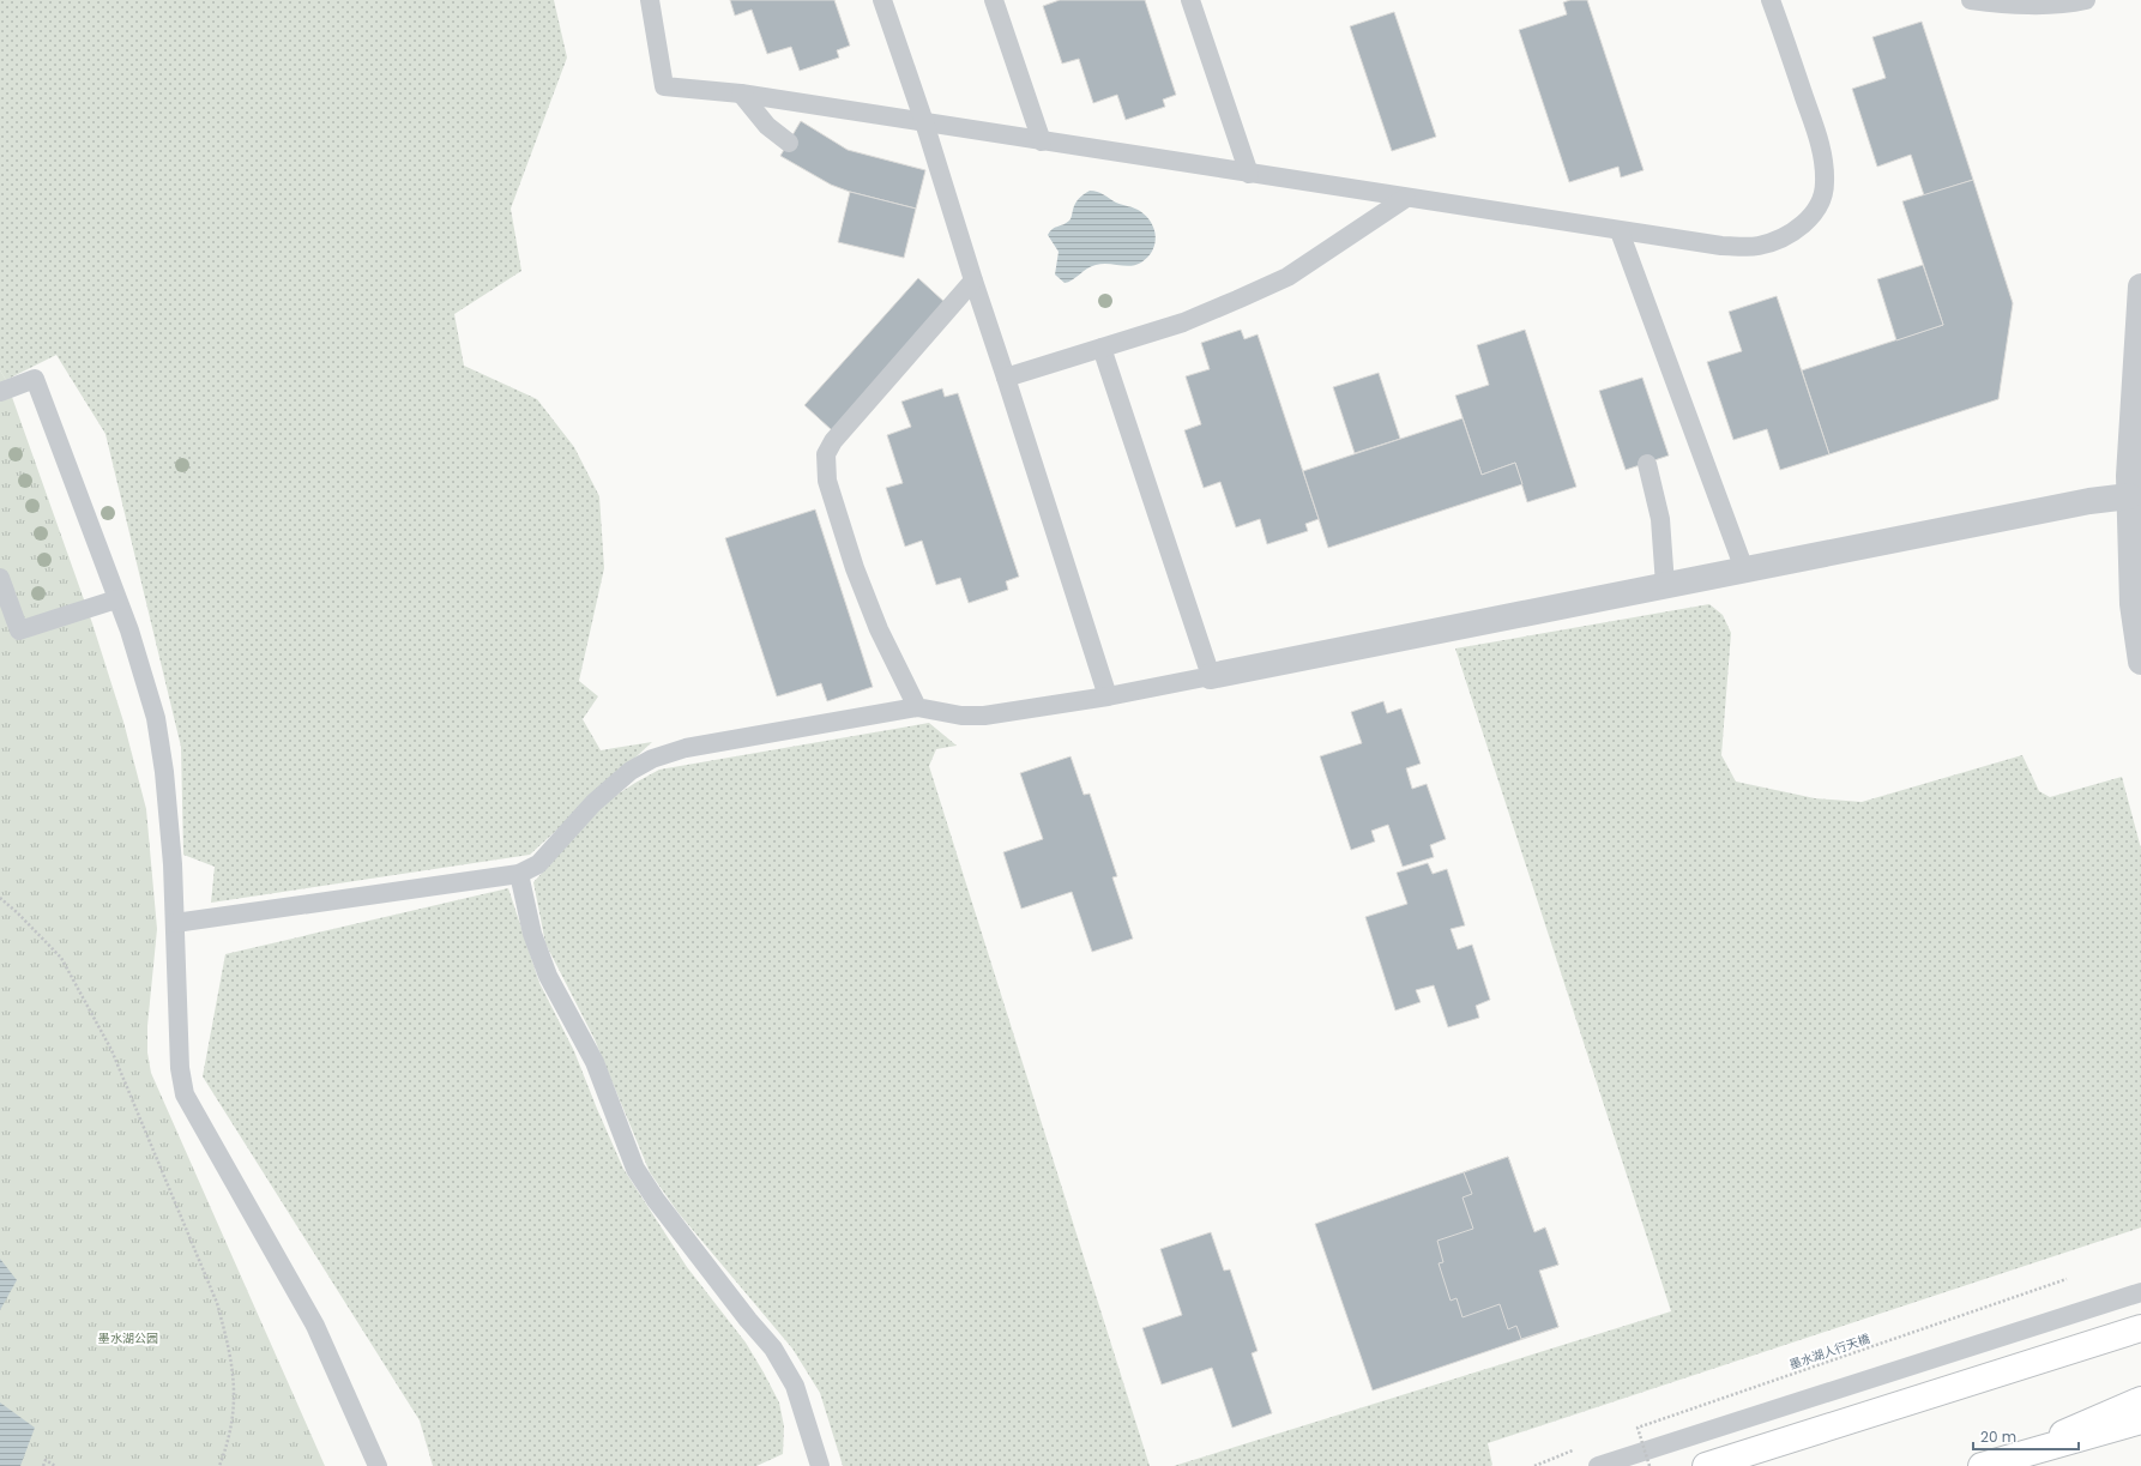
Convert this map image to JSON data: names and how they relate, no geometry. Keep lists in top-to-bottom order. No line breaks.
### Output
{"streets":{"path":["墨水湖人行天橋"]},"parks":["墨水湖公园"],"scale_bar":"20 m"}
